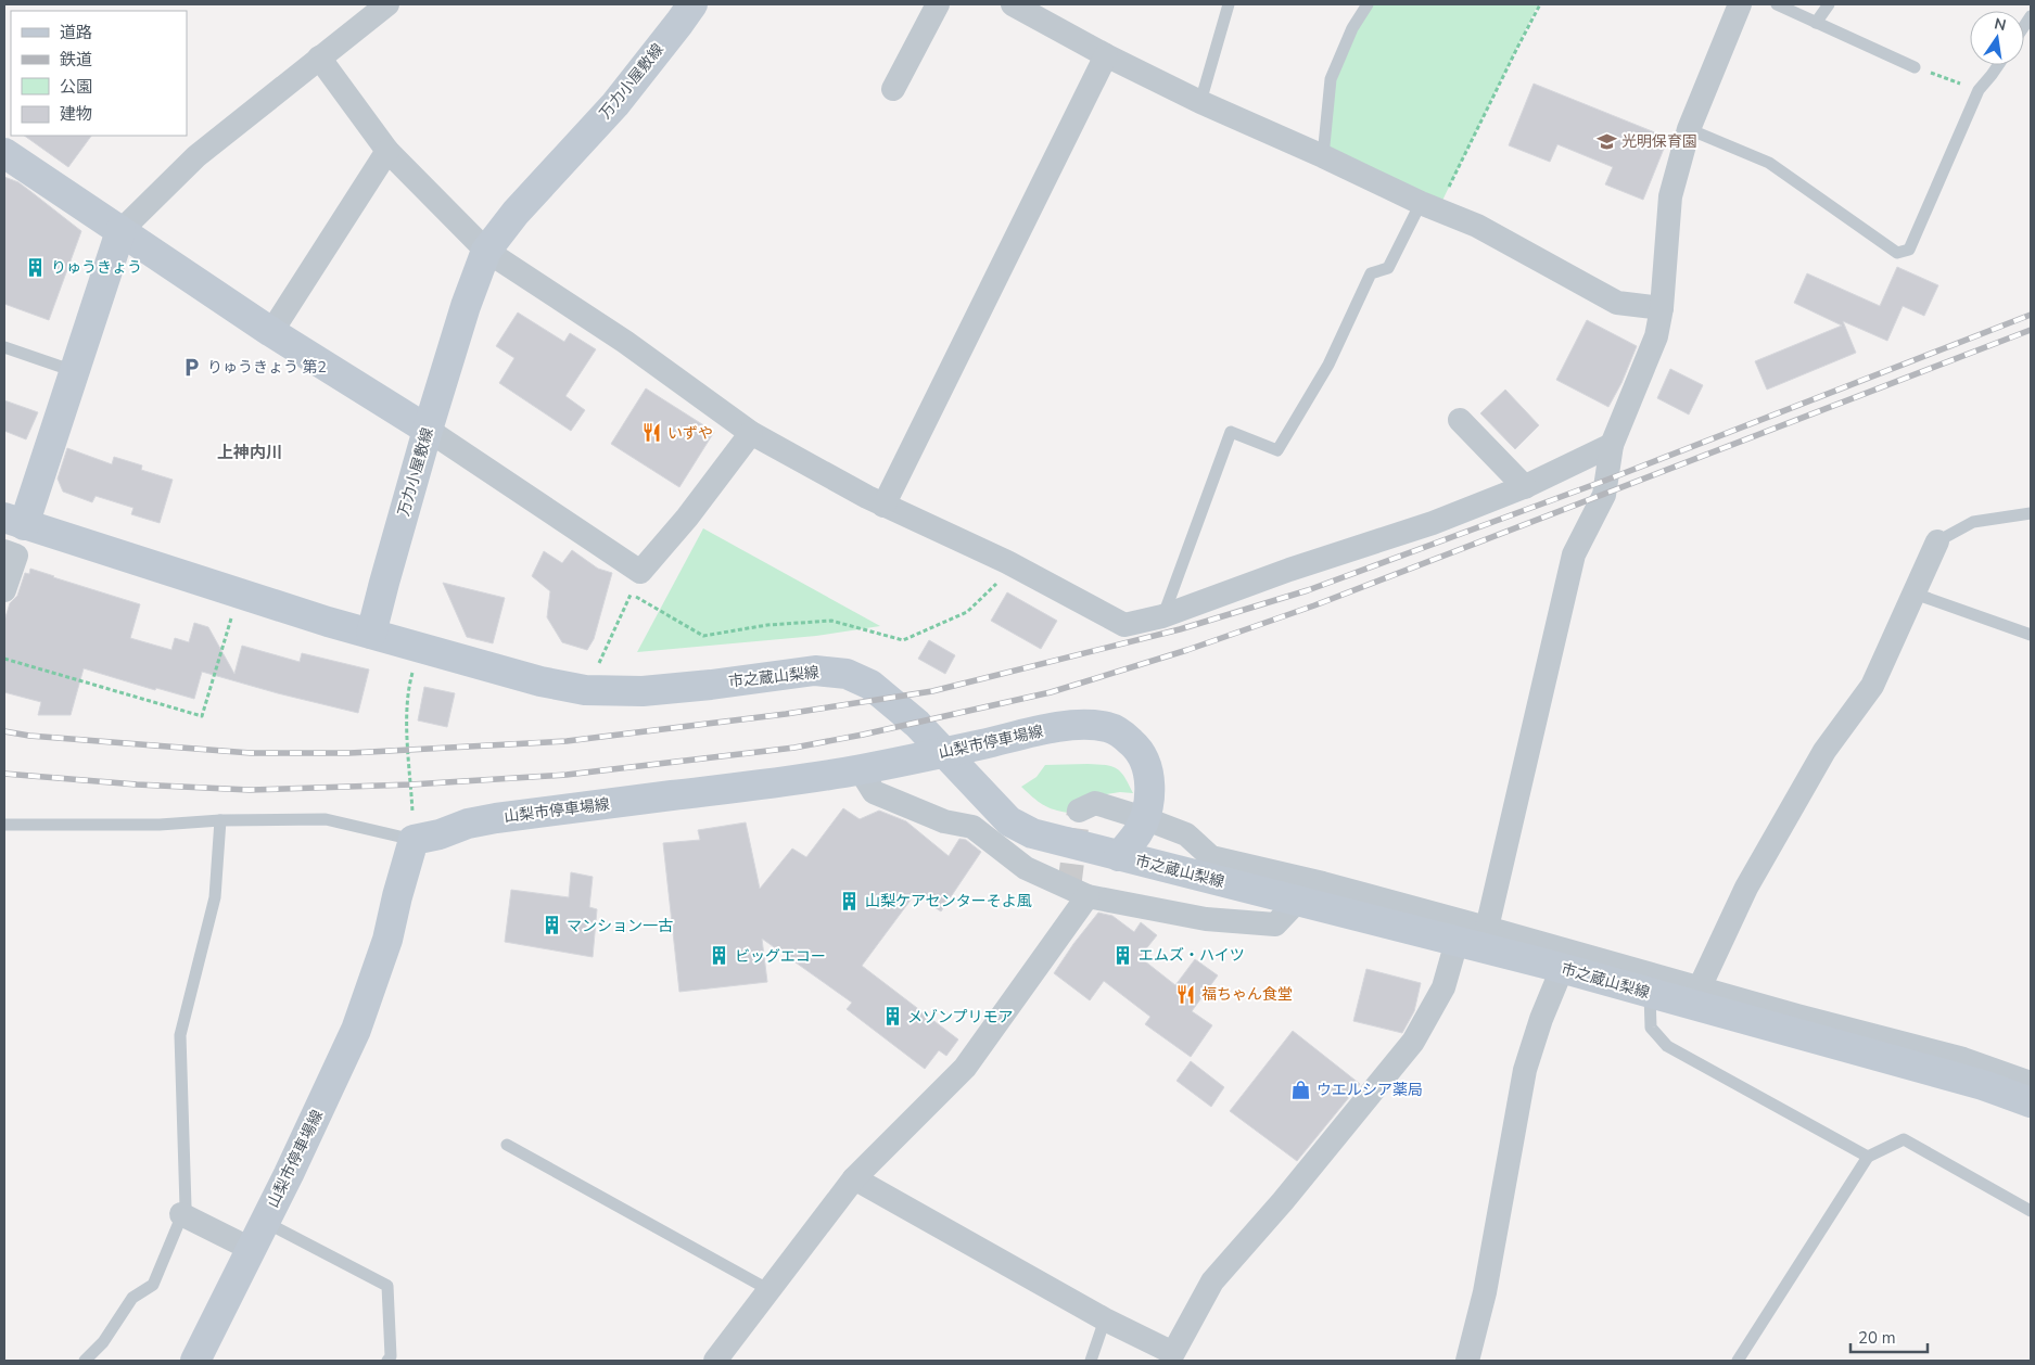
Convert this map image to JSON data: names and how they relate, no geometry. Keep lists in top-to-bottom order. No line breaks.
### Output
{"streets":{"main road":["万力小屋敷線","市之蔵山梨線","山梨市停車場線"]},"crossings":[["万力小屋敷線","市之蔵山梨線"],["市之蔵山梨線","山梨市停車場線"]],"districts":["上神内川"],"places":{"school or university":["光明保育園"],"building":["りゅうきょう","山梨ケアセンターそよ風","マンション一古","エムズ・ハイツ","ビッグエコー","メゾンプリモア"],"parking":["りゅうきょう 第2"],"restaurant":["いずや","福ちゃん食堂"],"shop":["ウエルシア薬局"]},"legend":["道路","鉄道","公園","建物"],"scale_bar":"20 m","north":"top"}
